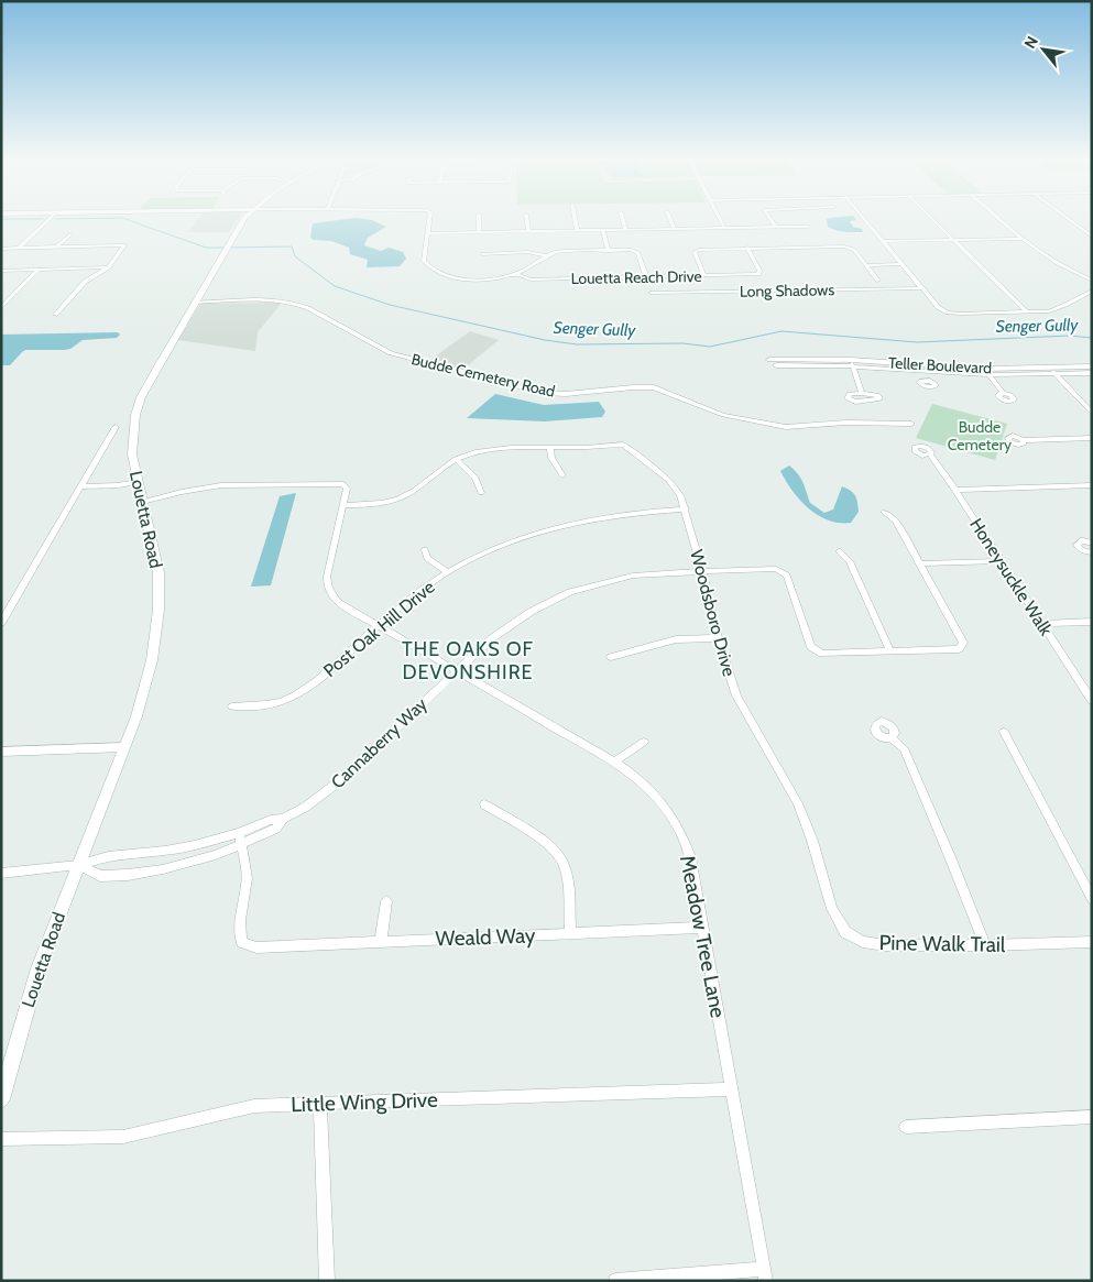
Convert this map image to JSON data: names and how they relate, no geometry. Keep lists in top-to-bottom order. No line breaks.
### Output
{"streets":{"main road":["Louetta Road"],"street":["Louetta Reach Drive","Long Shadows","Teller Boulevard","Budde Cemetery Road","Honeysuckle Walk","Woodsboro Drive","Post Oak Hill Drive","Cannaberry Way","Weald Way","Meadow Tree Lane","Pine Walk Trail","Little Wing Drive"]},"crossings":[["Budde Cemetery Road","Louetta Road"],["Louetta Road","Cannaberry Way"],["Louetta Road","Meadow Tree Lane"],["Woodsboro Drive","Post Oak Hill Drive"],["Woodsboro Drive","Cannaberry Way"],["Woodsboro Drive","Pine Walk Trail"],["Post Oak Hill Drive","Meadow Tree Lane"],["Cannaberry Way","Weald Way"],["Cannaberry Way","Meadow Tree Lane"],["Weald Way","Meadow Tree Lane"],["Meadow Tree Lane","Little Wing Drive"]],"districts":["THE OAKS OF DEVONSHIRE"],"water":["Senger Gully"],"parks":["Budde Cemetery"],"north":"top left"}
